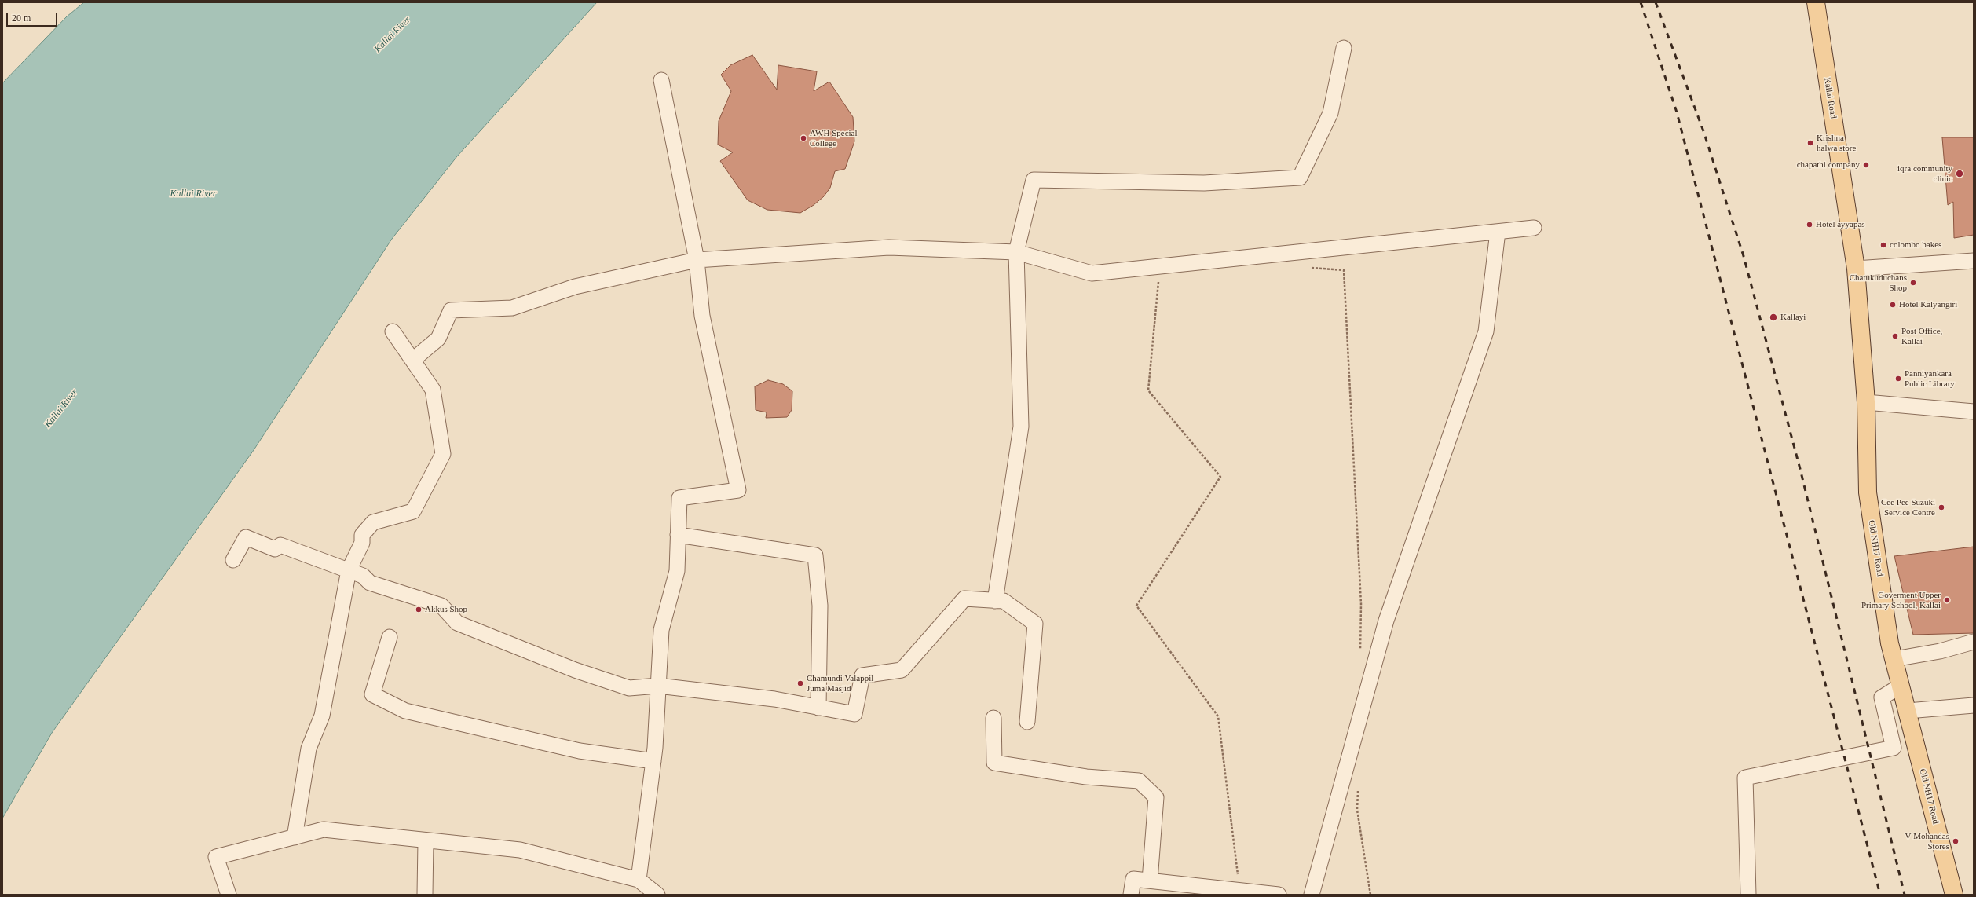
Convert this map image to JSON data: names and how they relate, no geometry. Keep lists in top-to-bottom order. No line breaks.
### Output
{"streets":{"main road":["Kallai Road","Old NH17 Road"]},"crossings":[["Kallai Road","Old NH17 Road"]],"water":["Kallai River"],"places":["AWH Special College","Krishna halwa store","chapathi company","iqra community clinic","Hotel ayyapas","colombo bakes","Chatukuduchans Shop","Hotel Kalyangiri","Kallayi","Post Office, Kallai","Panniyankara Public Library","Cee Pee Suzuki Service Centre","Goverment Upper Primary School, Kallai","Akkus Shop","Chamundi Valappil Juma Masjid","V Mohandas Stores"],"scale_bar":"20 m"}
